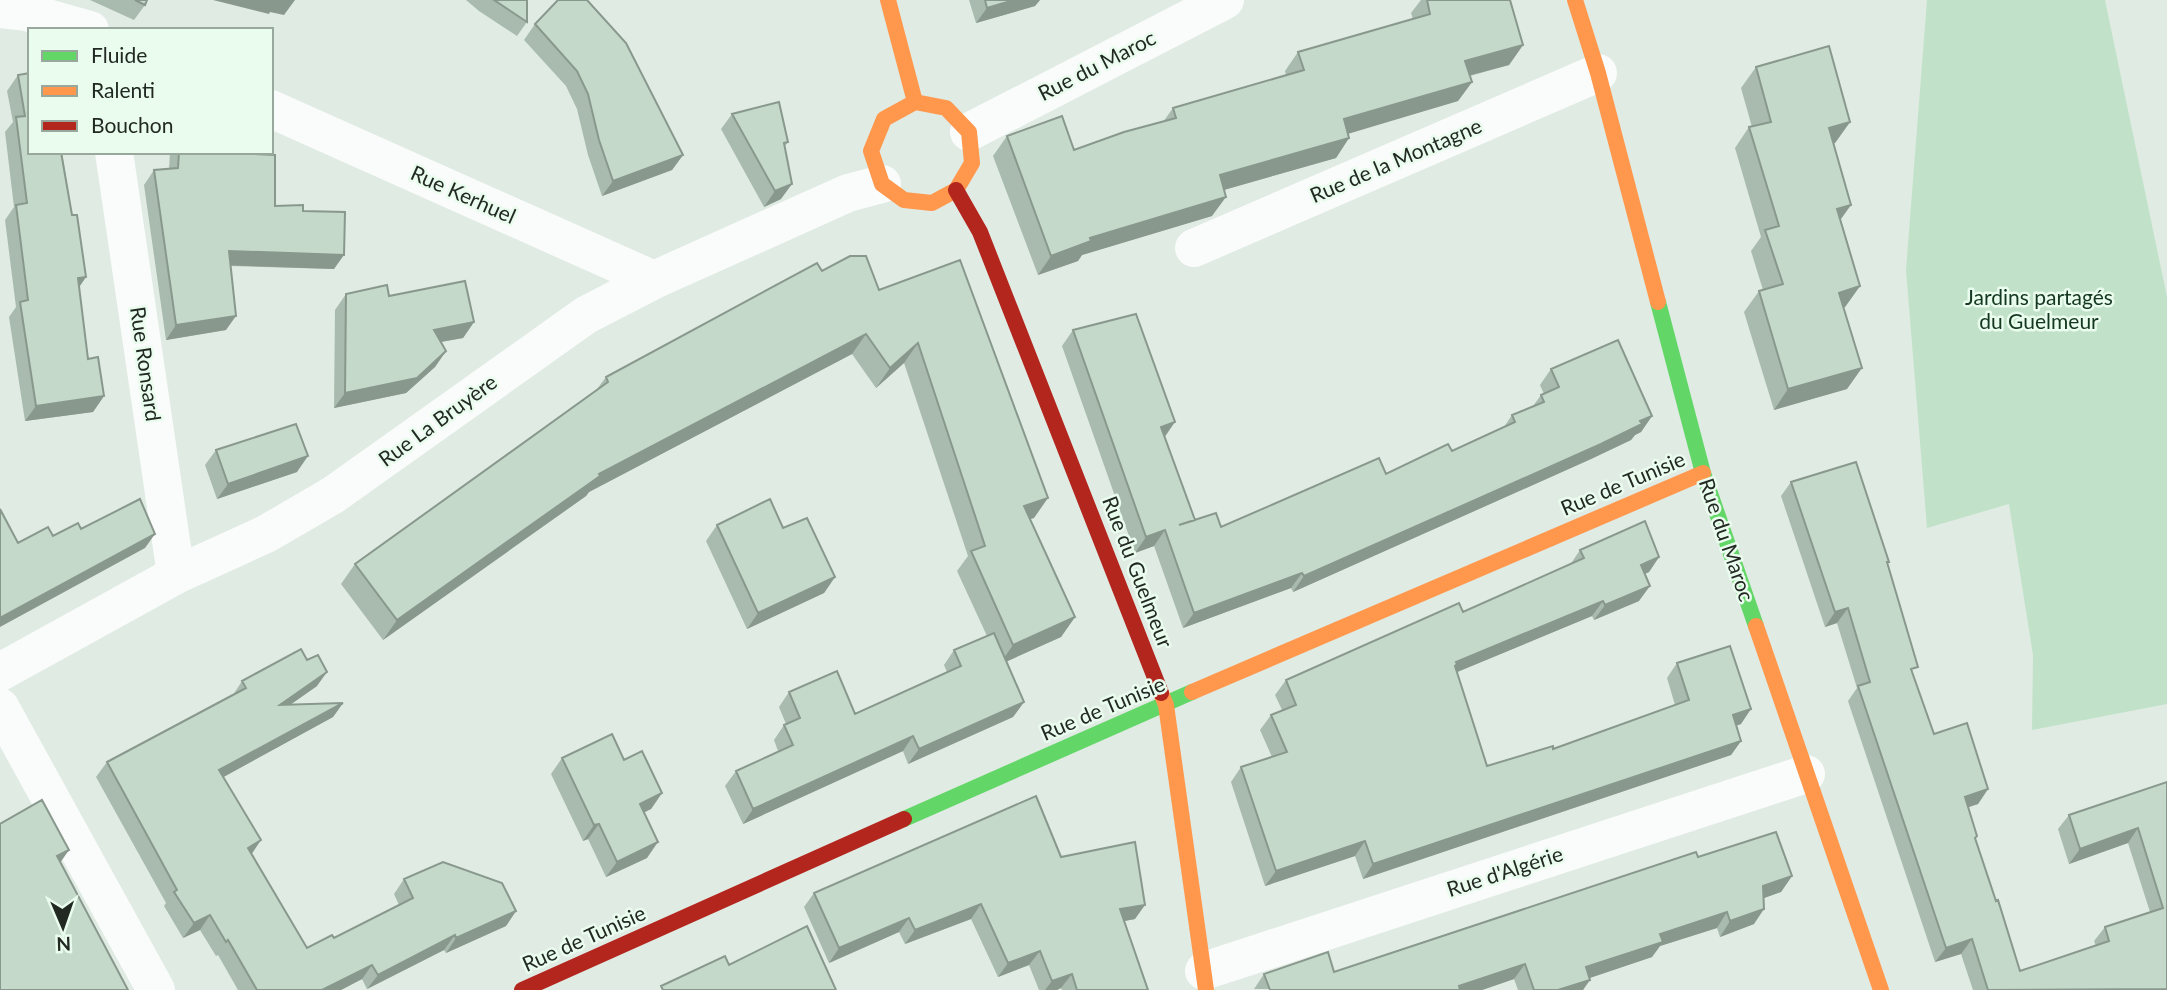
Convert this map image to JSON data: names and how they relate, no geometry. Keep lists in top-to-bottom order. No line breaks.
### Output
{"streets":{"street":["Rue du Maroc","Rue de la Montagne","Rue Kerhuel","Rue Ronsard","Rue La Bruyère","Rue de Tunisie","Rue du Guelmeur","Rue d'Algérie"]},"crossings":[["Rue du Maroc","Rue de la Montagne"],["Rue du Maroc","Rue La Bruyère"],["Rue du Maroc","Rue de Tunisie"],["Rue du Maroc","Rue du Guelmeur"],["Rue du Maroc","Rue d'Algérie"],["Rue Kerhuel","Rue La Bruyère"],["Rue Ronsard","Rue La Bruyère"],["Rue La Bruyère","Rue du Guelmeur"],["Rue de Tunisie","Rue du Guelmeur"],["Rue du Guelmeur","Rue d'Algérie"]],"parks":["Jardins partagés du Guelmeur"],"legend":["Fluide","Ralenti","Bouchon"],"north":"bottom"}
